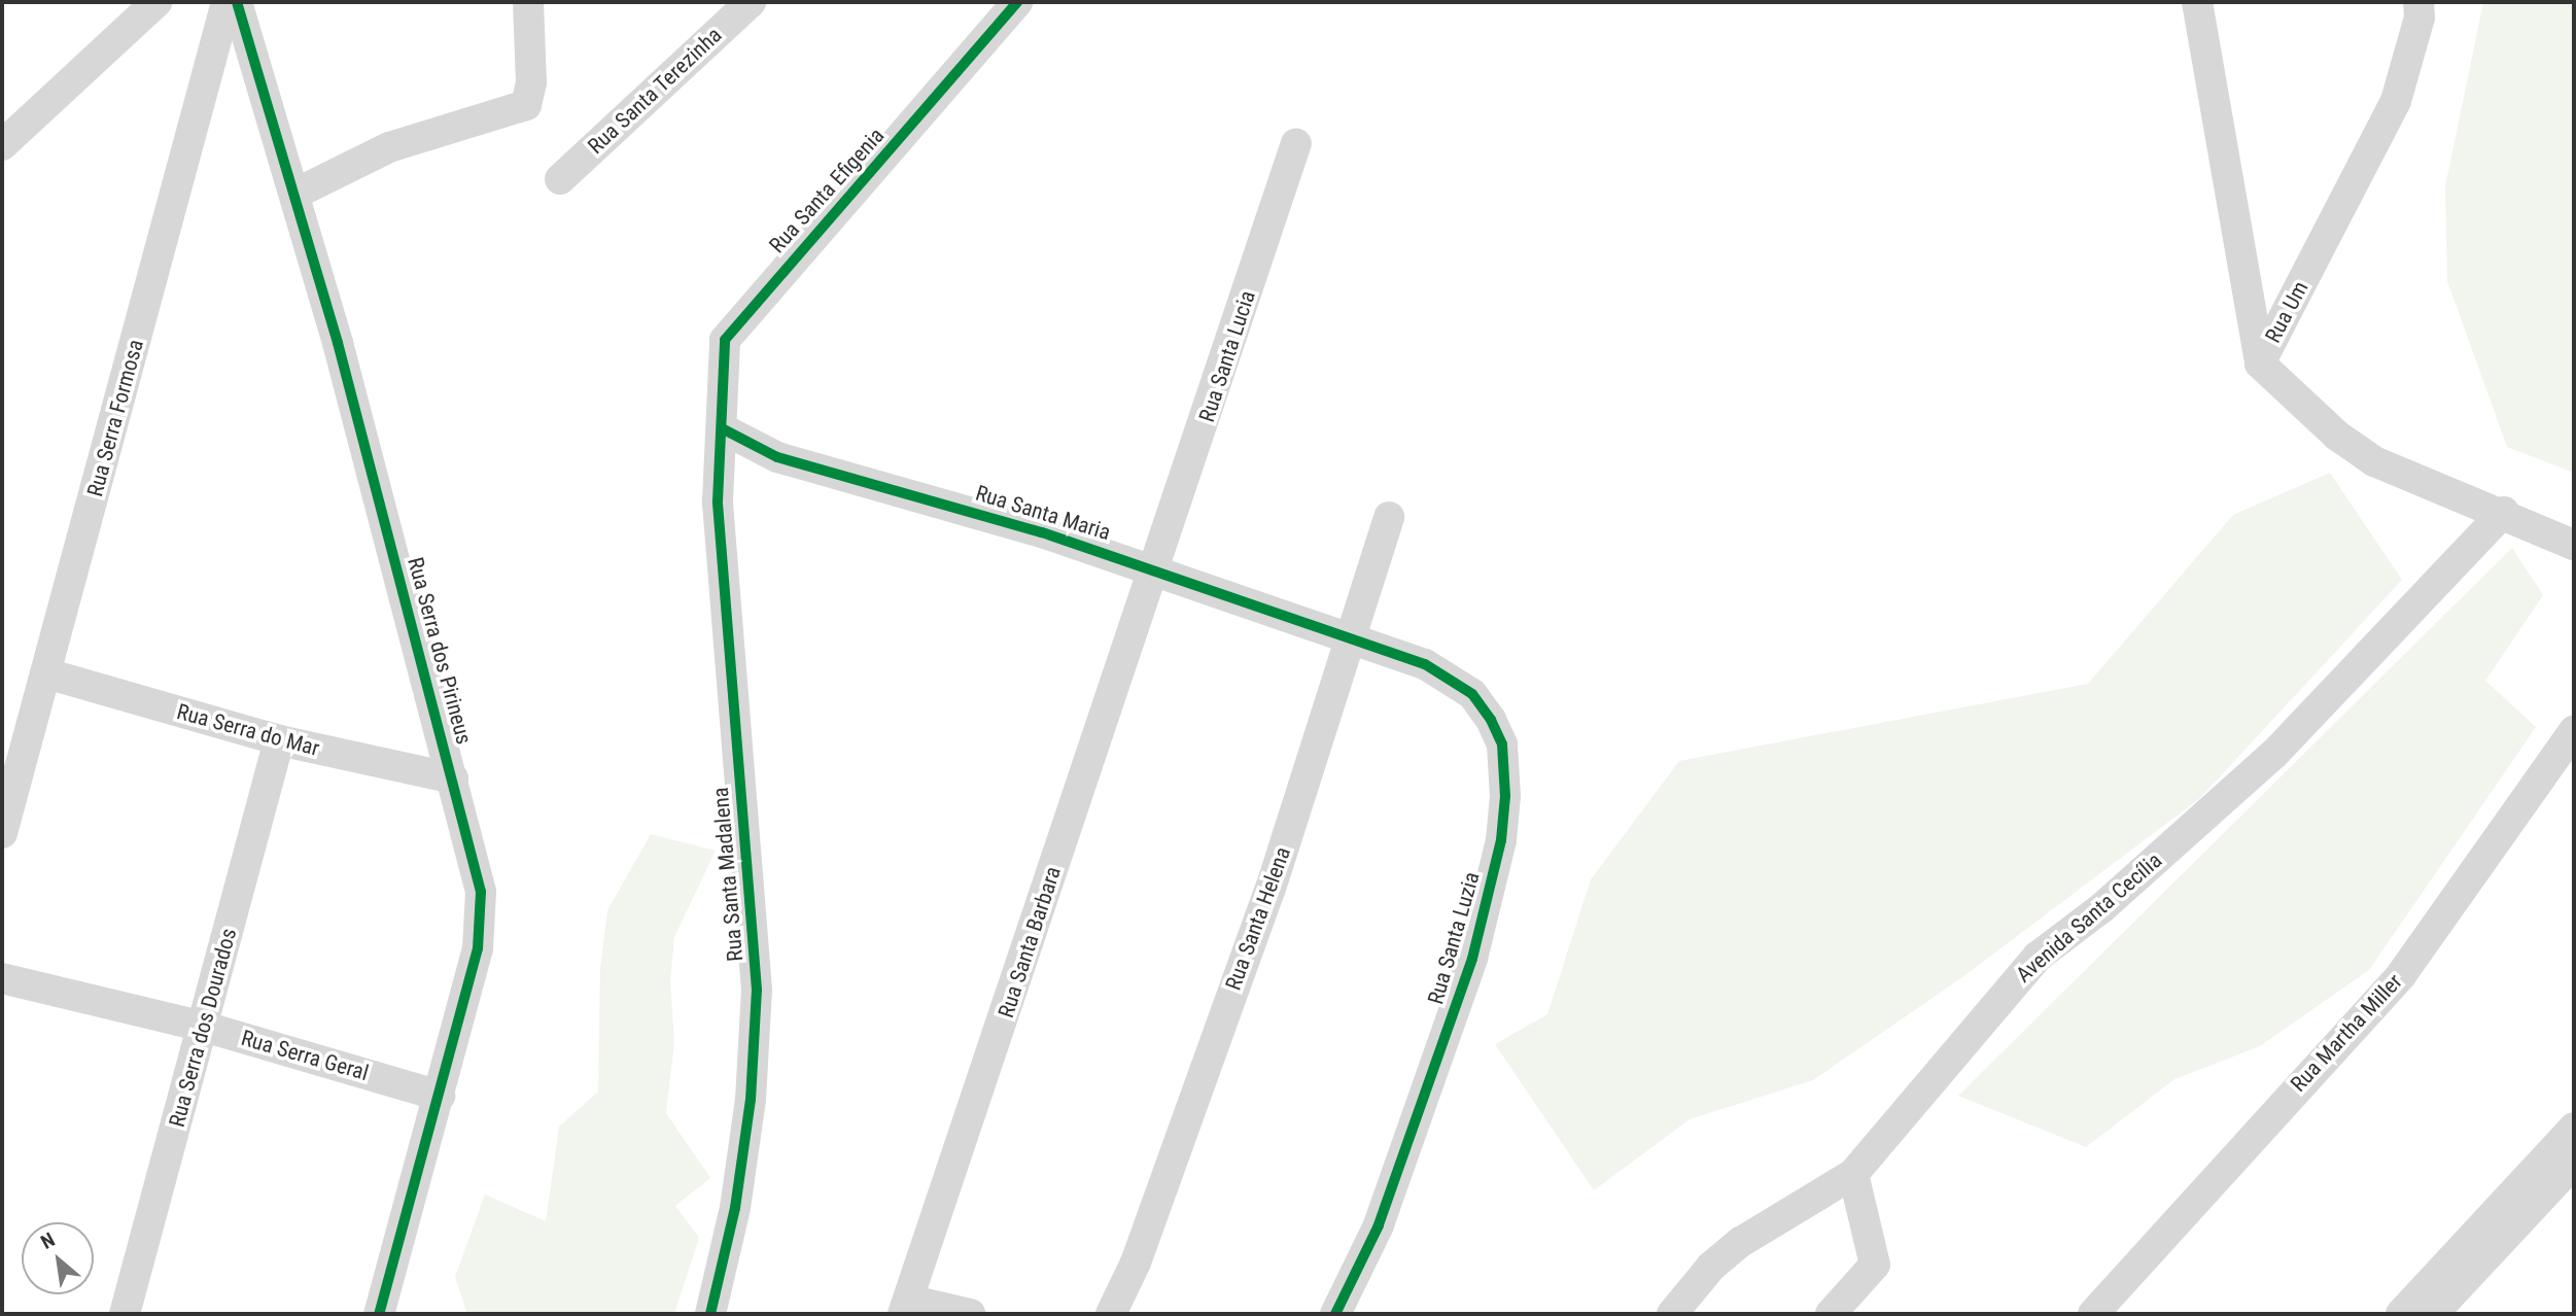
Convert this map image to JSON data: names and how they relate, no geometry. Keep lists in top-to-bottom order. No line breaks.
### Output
{"streets":{"street":["Rua Santa Terezinha","Rua Santa Efigenia","Rua Um","Rua Santa Lucia","Rua Serra Formosa","Rua Santa Maria","Rua Serra dos Pirineus","Rua Serra do Mar","Rua Santa Madalena","Avenida Santa Cecília","Rua Santa Helena","Rua Santa Luzia","Rua Santa Barbara","Rua Serra dos Dourados","Rua Martha Miller","Rua Serra Geral"]},"crossings":[["Rua Santa Efigenia","Rua Santa Maria"],["Rua Santa Efigenia","Rua Santa Madalena"],["Rua Um","Avenida Santa Cecília"],["Rua Santa Lucia","Rua Santa Maria"],["Rua Santa Lucia","Rua Santa Barbara"],["Rua Serra Formosa","Rua Serra do Mar"],["Rua Santa Maria","Rua Santa Madalena"],["Rua Santa Maria","Rua Santa Helena"],["Rua Santa Maria","Rua Santa Luzia"],["Rua Santa Maria","Rua Santa Barbara"],["Rua Serra dos Pirineus","Rua Serra do Mar"],["Rua Serra dos Pirineus","Rua Serra Geral"],["Rua Serra do Mar","Rua Serra dos Dourados"],["Rua Santa Helena","Rua Santa Luzia"],["Rua Serra dos Dourados","Rua Serra Geral"]],"north":"top left"}
